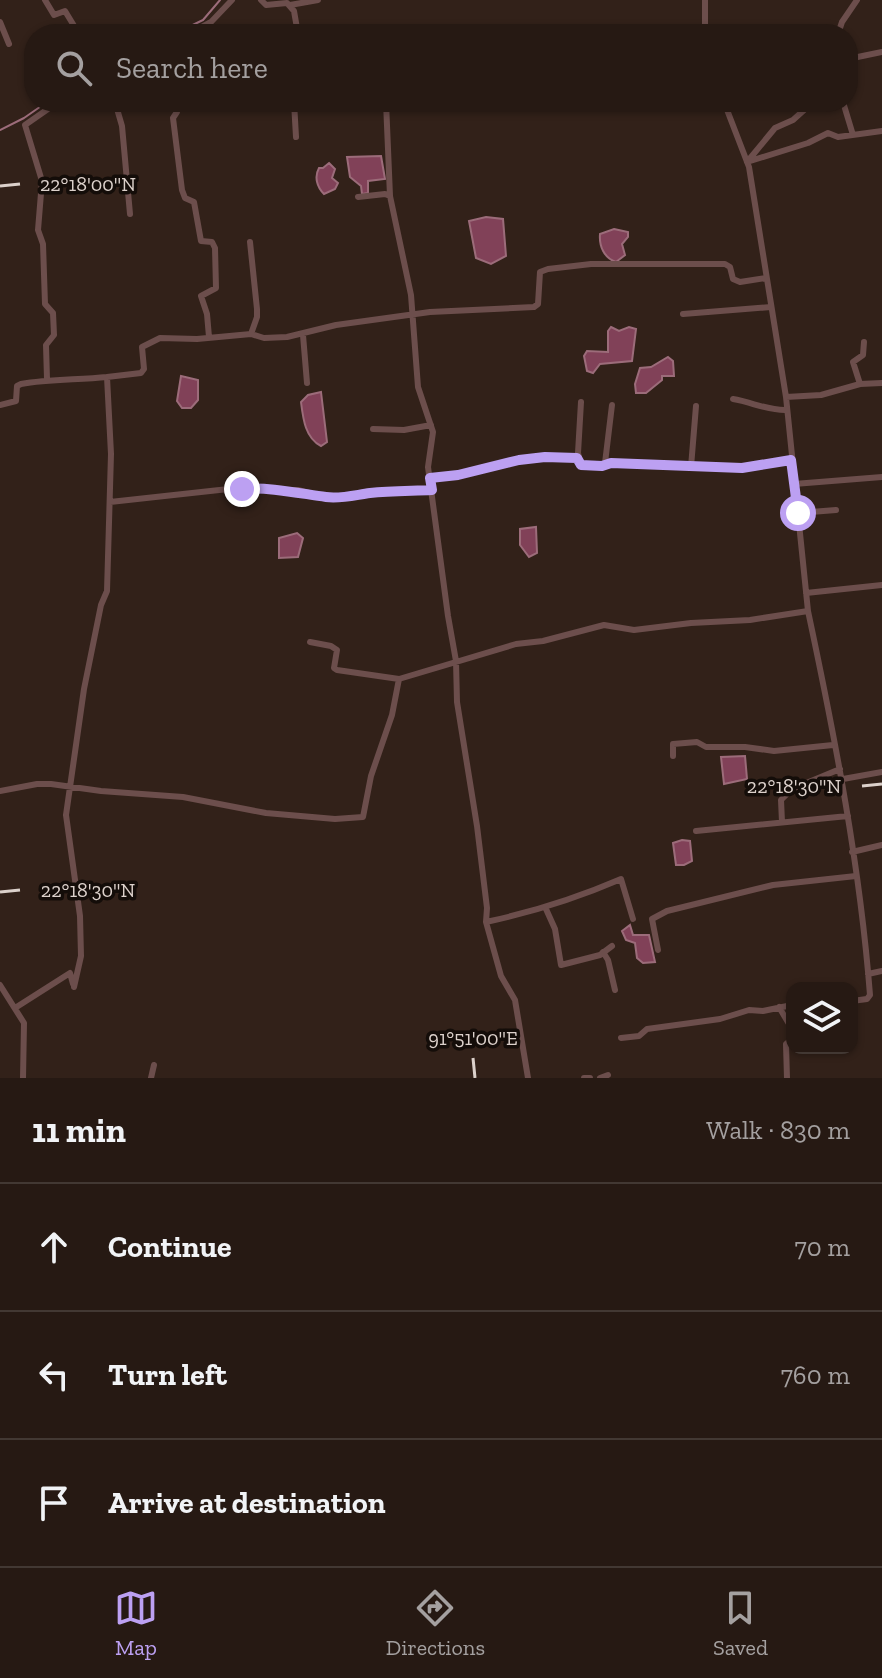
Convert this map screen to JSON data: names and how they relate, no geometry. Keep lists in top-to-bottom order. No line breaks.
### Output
{"page":{"search":"Search here","heading":["11 min","Walk · 830 m"],"list":[["Continue","70 m"],["Turn left","760 m"],"Arrive at destination"],"nav":["Map","Directions","Saved"]},"coordinates":["22°18'00\"N","22°18'30\"N","91°51'00\"E"]}
